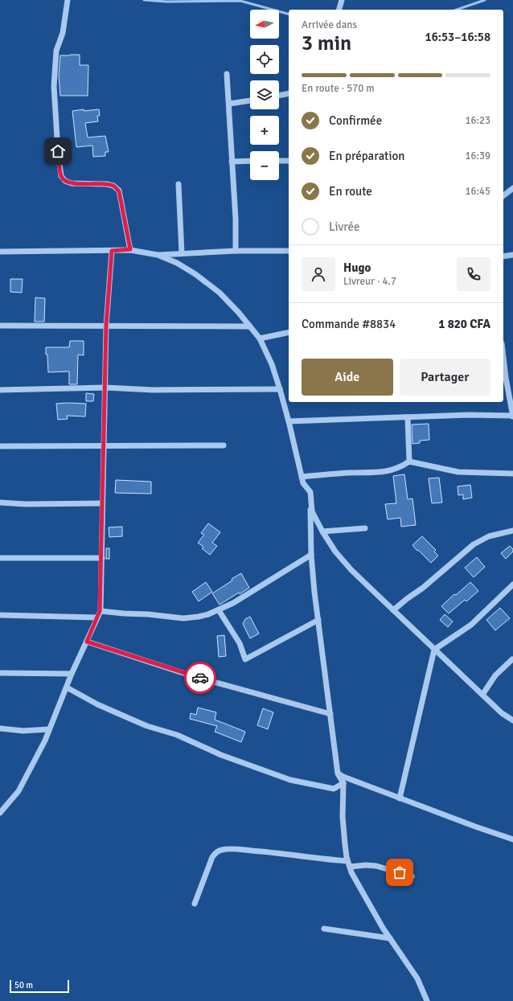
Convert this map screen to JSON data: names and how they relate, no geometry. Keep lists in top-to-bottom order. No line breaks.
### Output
{"scale_bar":"50 m","north":"left","page":{"map_buttons":["+","−"],"heading":["3 min","Arrivée dans","16:53–16:58"],"panel":["Hugo","Livreur · 4.7","Commande #8834","1 820 CFA"],"bar":"En route · 570 m","list":[["Confirmée","16:23"],["En préparation","16:39"],["En route","16:45"],"Livrée"],"buttons":["Aide","Partager"],"scale":"50 m"}}
